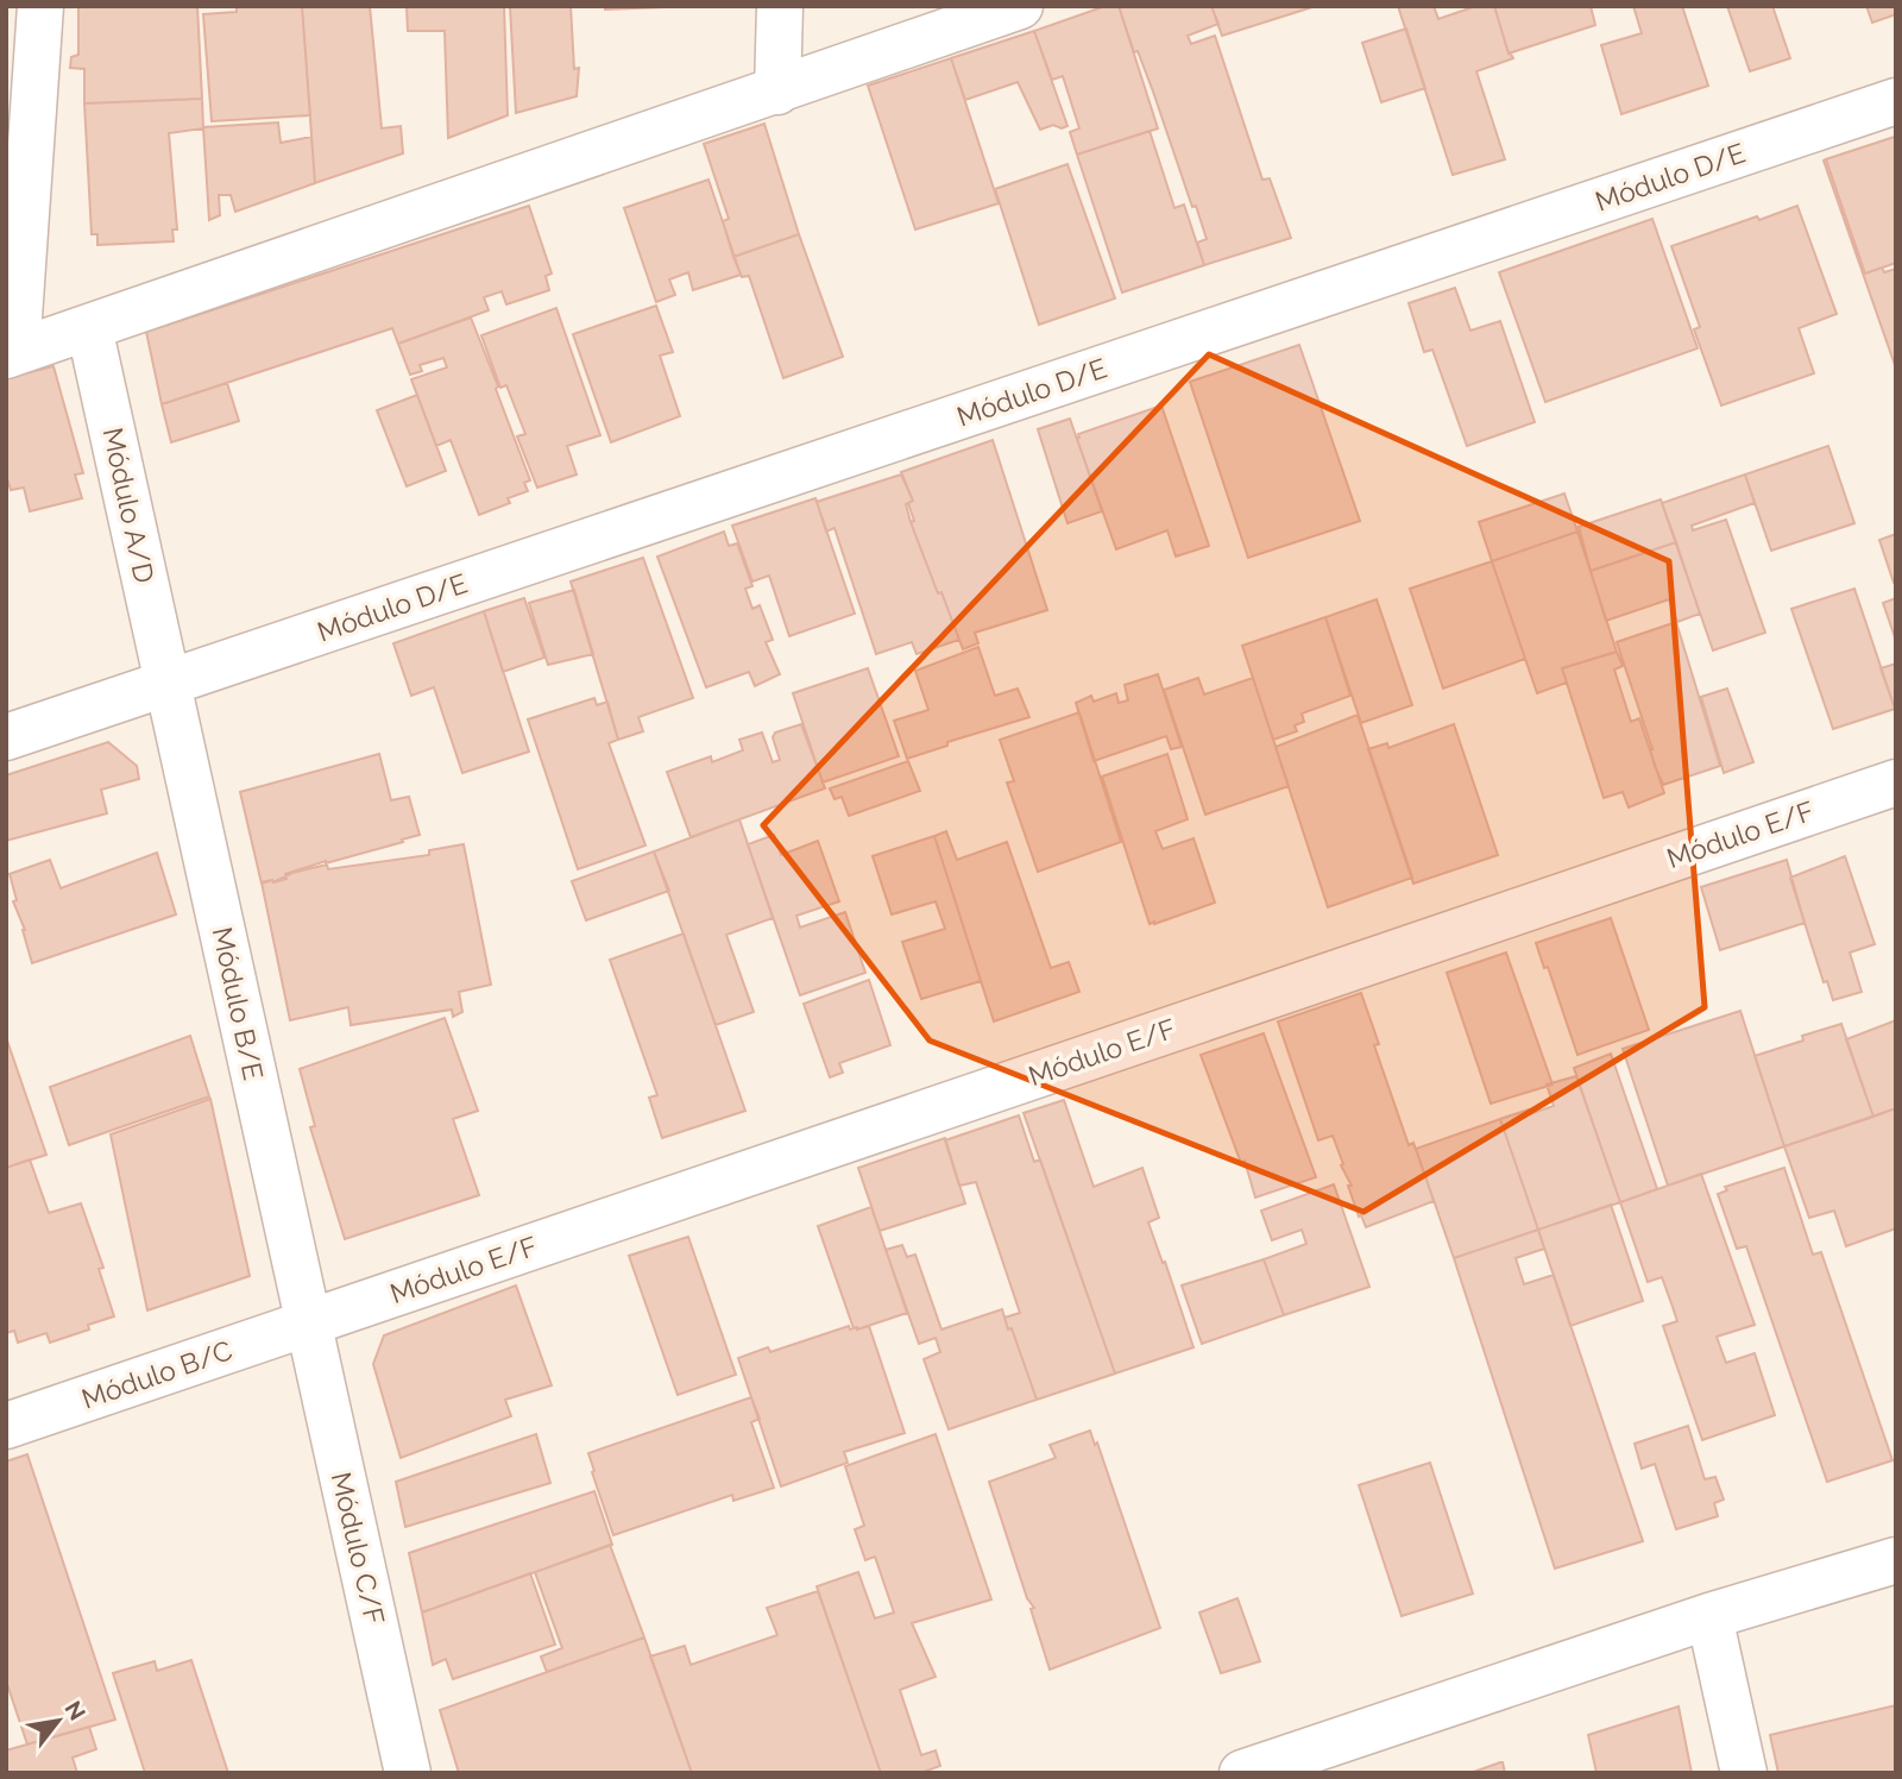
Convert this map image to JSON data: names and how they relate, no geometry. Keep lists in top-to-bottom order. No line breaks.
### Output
{"streets":{"street":["Módulo D/E","Módulo A/D","Módulo E/F","Módulo B/E","Módulo B/C","Módulo C/F"]},"crossings":[["Módulo D/E","Módulo A/D"],["Módulo D/E","Módulo B/E"],["Módulo A/D","Módulo B/E"],["Módulo E/F","Módulo B/E"],["Módulo E/F","Módulo B/C"],["Módulo E/F","Módulo C/F"],["Módulo B/E","Módulo B/C"],["Módulo B/E","Módulo C/F"],["Módulo B/C","Módulo C/F"]],"north":"top right"}
